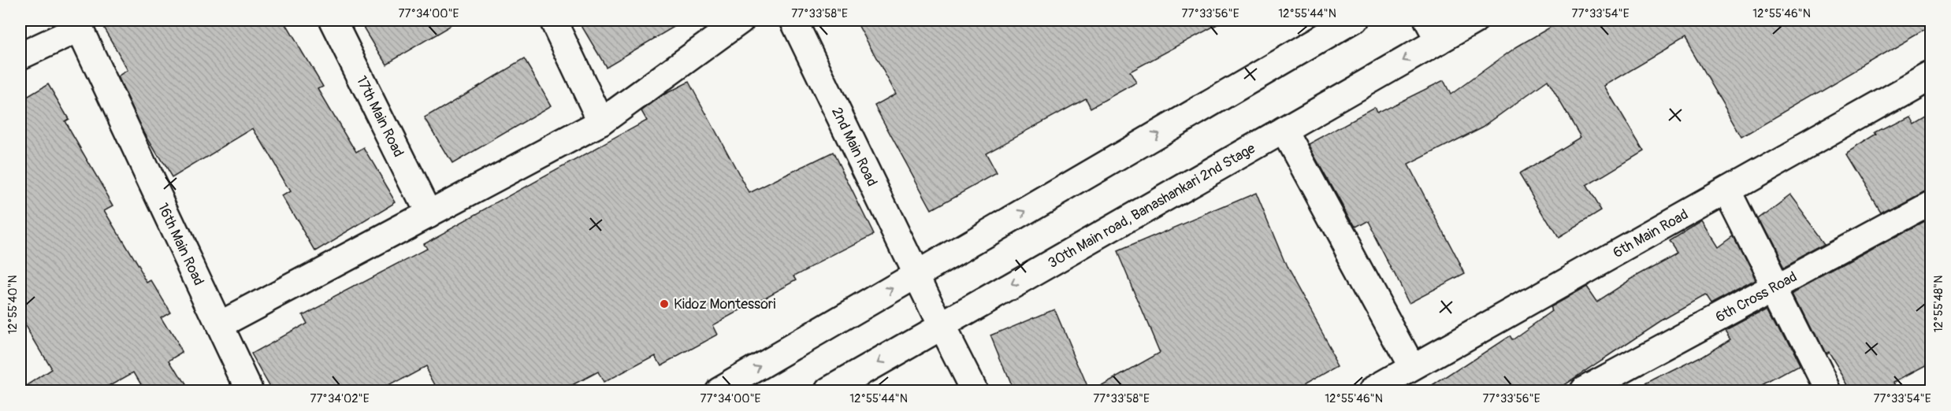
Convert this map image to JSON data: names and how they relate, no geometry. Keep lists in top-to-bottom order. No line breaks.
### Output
{"streets":{"street":["17th Main Road","2nd Main Road","30th Main road, Banashankari 2nd Stage","6th Main Road","16th Main Road","6th Cross Road"]},"crossings":[["2nd Main Road","30th Main road, Banashankari 2nd Stage"]],"places":["Kidoz Montessori"],"coordinates":["77°34'00\"E","77°33'58\"E","77°33'56\"E","12°55'44\"N","77°33'54\"E","12°55'46\"N","12°55'48\"N","12°55'40\"N","77°34'02\"E"]}
